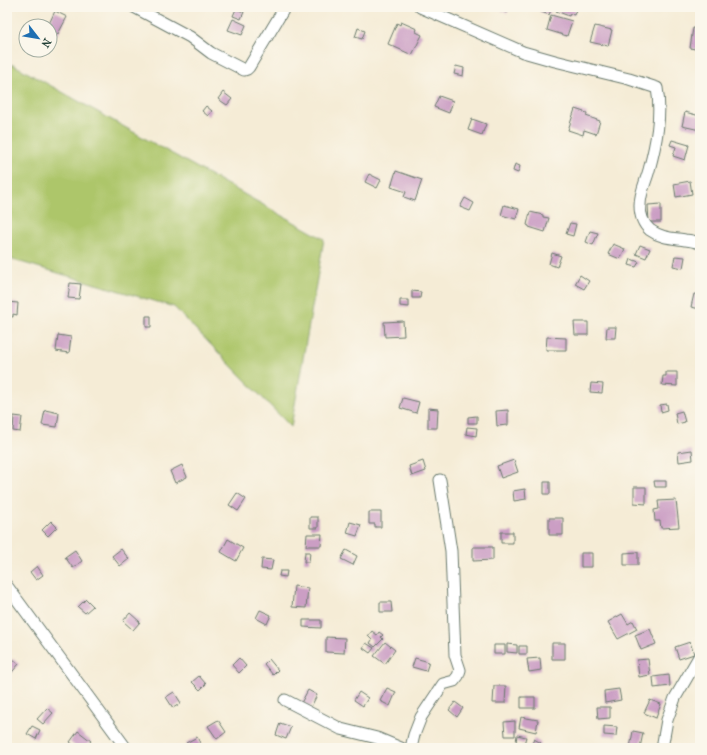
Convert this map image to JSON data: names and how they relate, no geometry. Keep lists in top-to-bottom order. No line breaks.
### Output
{"north":"bottom right"}
